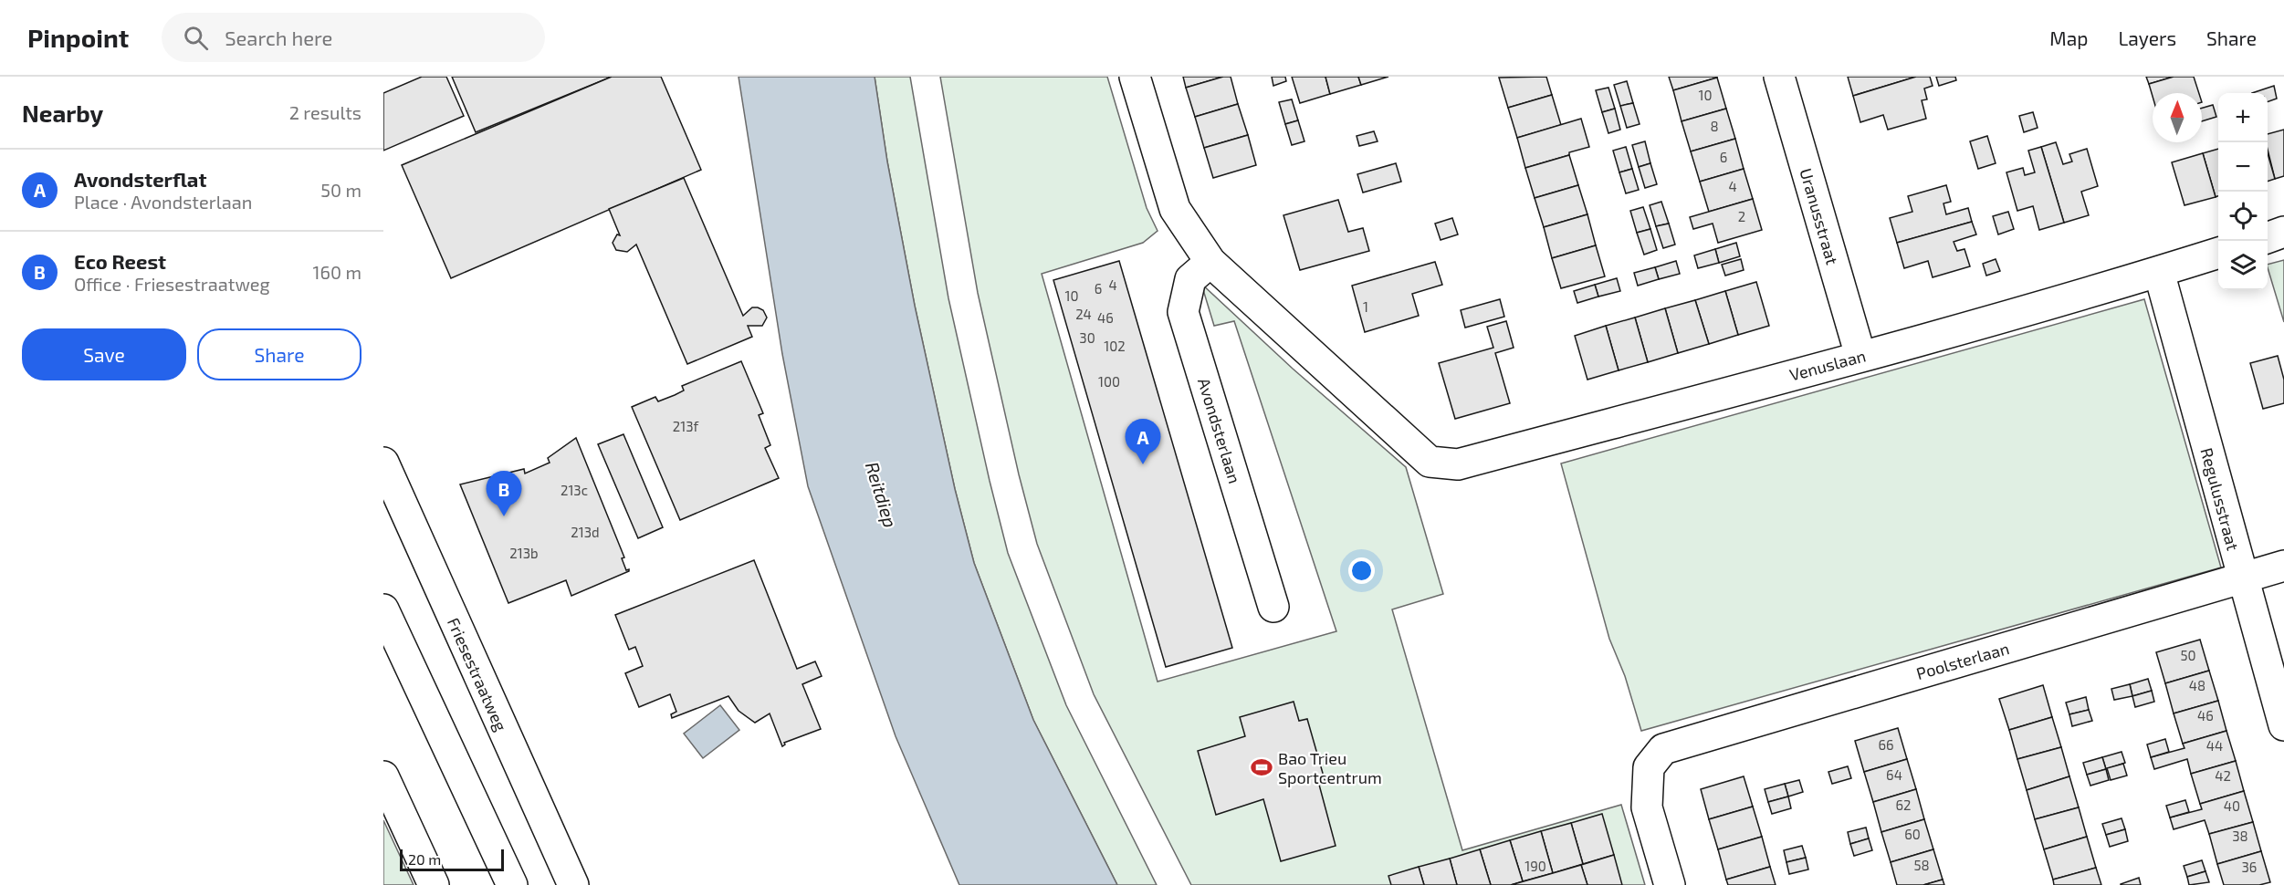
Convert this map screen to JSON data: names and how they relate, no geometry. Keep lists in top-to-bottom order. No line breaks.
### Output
{"streets":{"main road":["Uranusstraat","Venuslaan","Avondsterlaan","Regulusstraat","Poolsterlaan","Friesestraatweg"]},"crossings":[["Uranusstraat","Venuslaan"],["Venuslaan","Avondsterlaan"],["Venuslaan","Regulusstraat"],["Regulusstraat","Poolsterlaan"]],"water":["Reitdiep"],"places":{"sports":["Bao Trieu Sportcentrum"]},"house_numbers":["10","8","6","4","2","4","6","10","1","24","46","30","102","100","213f","213c","213d","213b","50","48","46","66","44","64","42","62","40","60","38","58","190","36"],"scale_bar":"20 m","north":"top","page":{"header":"Pinpoint","search":"Search here","nav":["Map","Layers","Share"],"heading":["Nearby","2 results"],"map_buttons":["+","−"],"list":[{"mark":"A","name":"Avondsterflat","note":"Place · Avondsterlaan","value":"50 m"},{"mark":"B","name":"Eco Reest","note":"Office · Friesestraatweg","value":"160 m"}],"buttons":["Save","Share"],"pins":["A","B"],"scale":"20 m"}}
